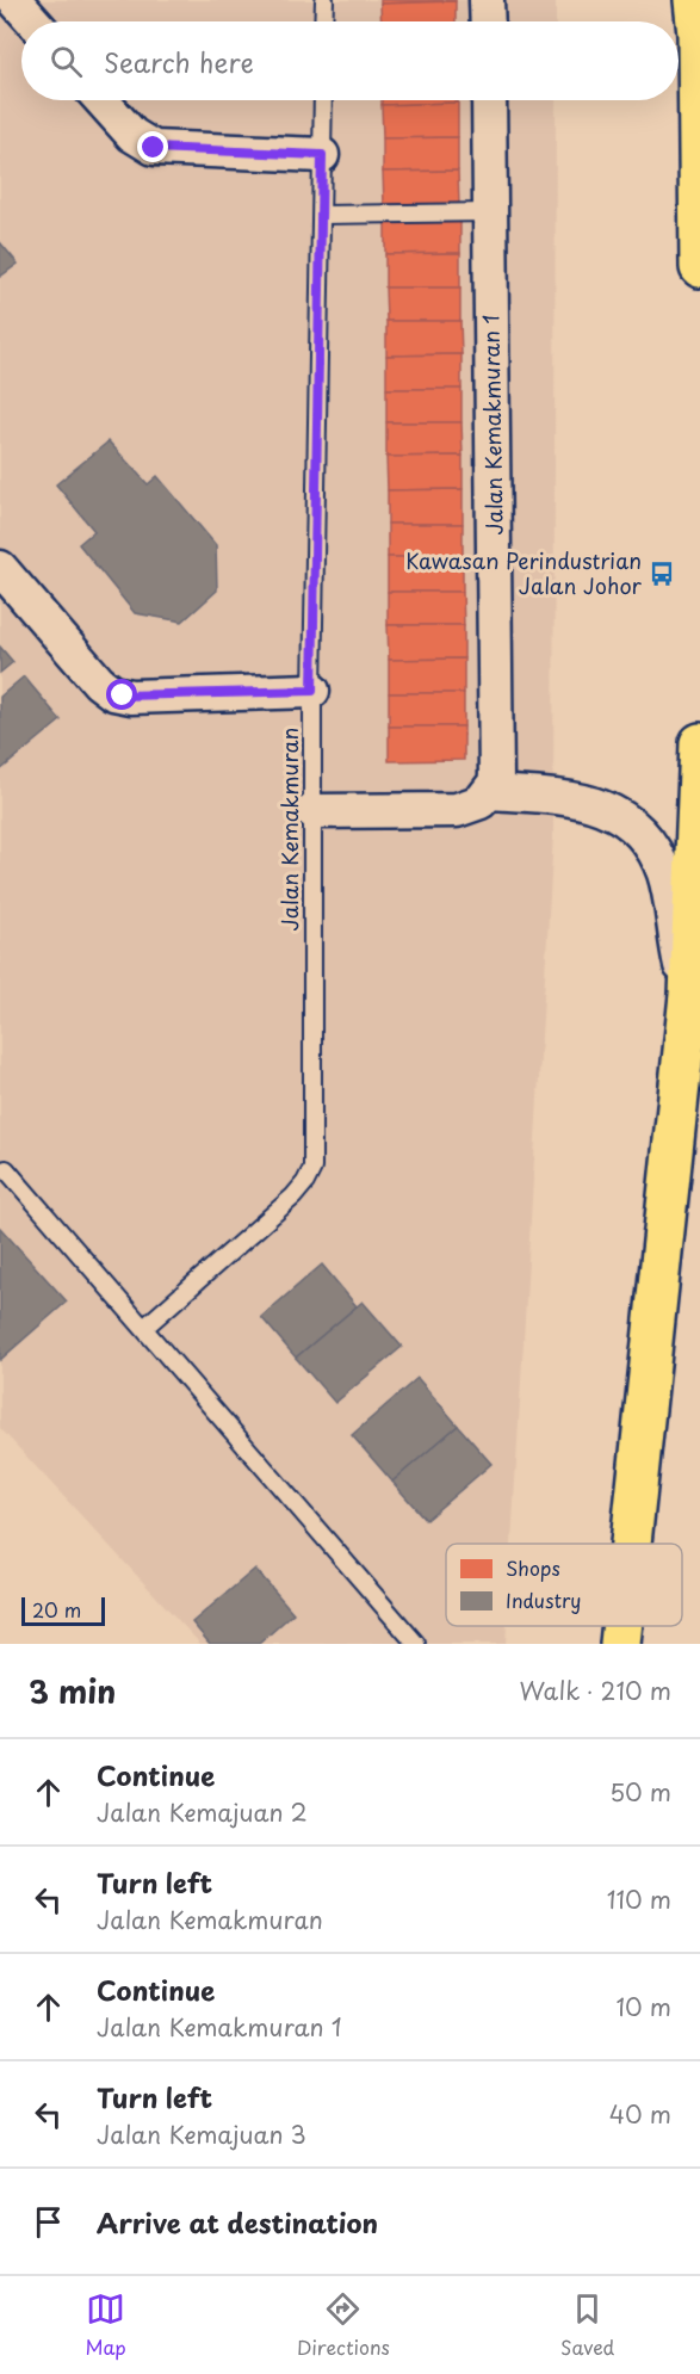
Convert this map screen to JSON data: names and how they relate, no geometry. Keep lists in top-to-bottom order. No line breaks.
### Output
{"streets":{"street":["Jalan Kemakmuran 1"],"lane":["Jalan Kemakmuran"]},"places":{"bus stop":["Kawasan Perindustrian Jalan Johor"]},"legend":["Shops","Industry"],"scale_bar":"20 m","page":{"search":"Search here","scale":"20 m","heading":["3 min","Walk · 210 m"],"list":[["Continue","Jalan Kemajuan 2","50 m"],["Turn left","Jalan Kemakmuran","110 m"],["Continue","Jalan Kemakmuran 1","10 m"],["Turn left","Jalan Kemajuan 3","40 m"],"Arrive at destination"],"nav":["Map","Directions","Saved"]}}
